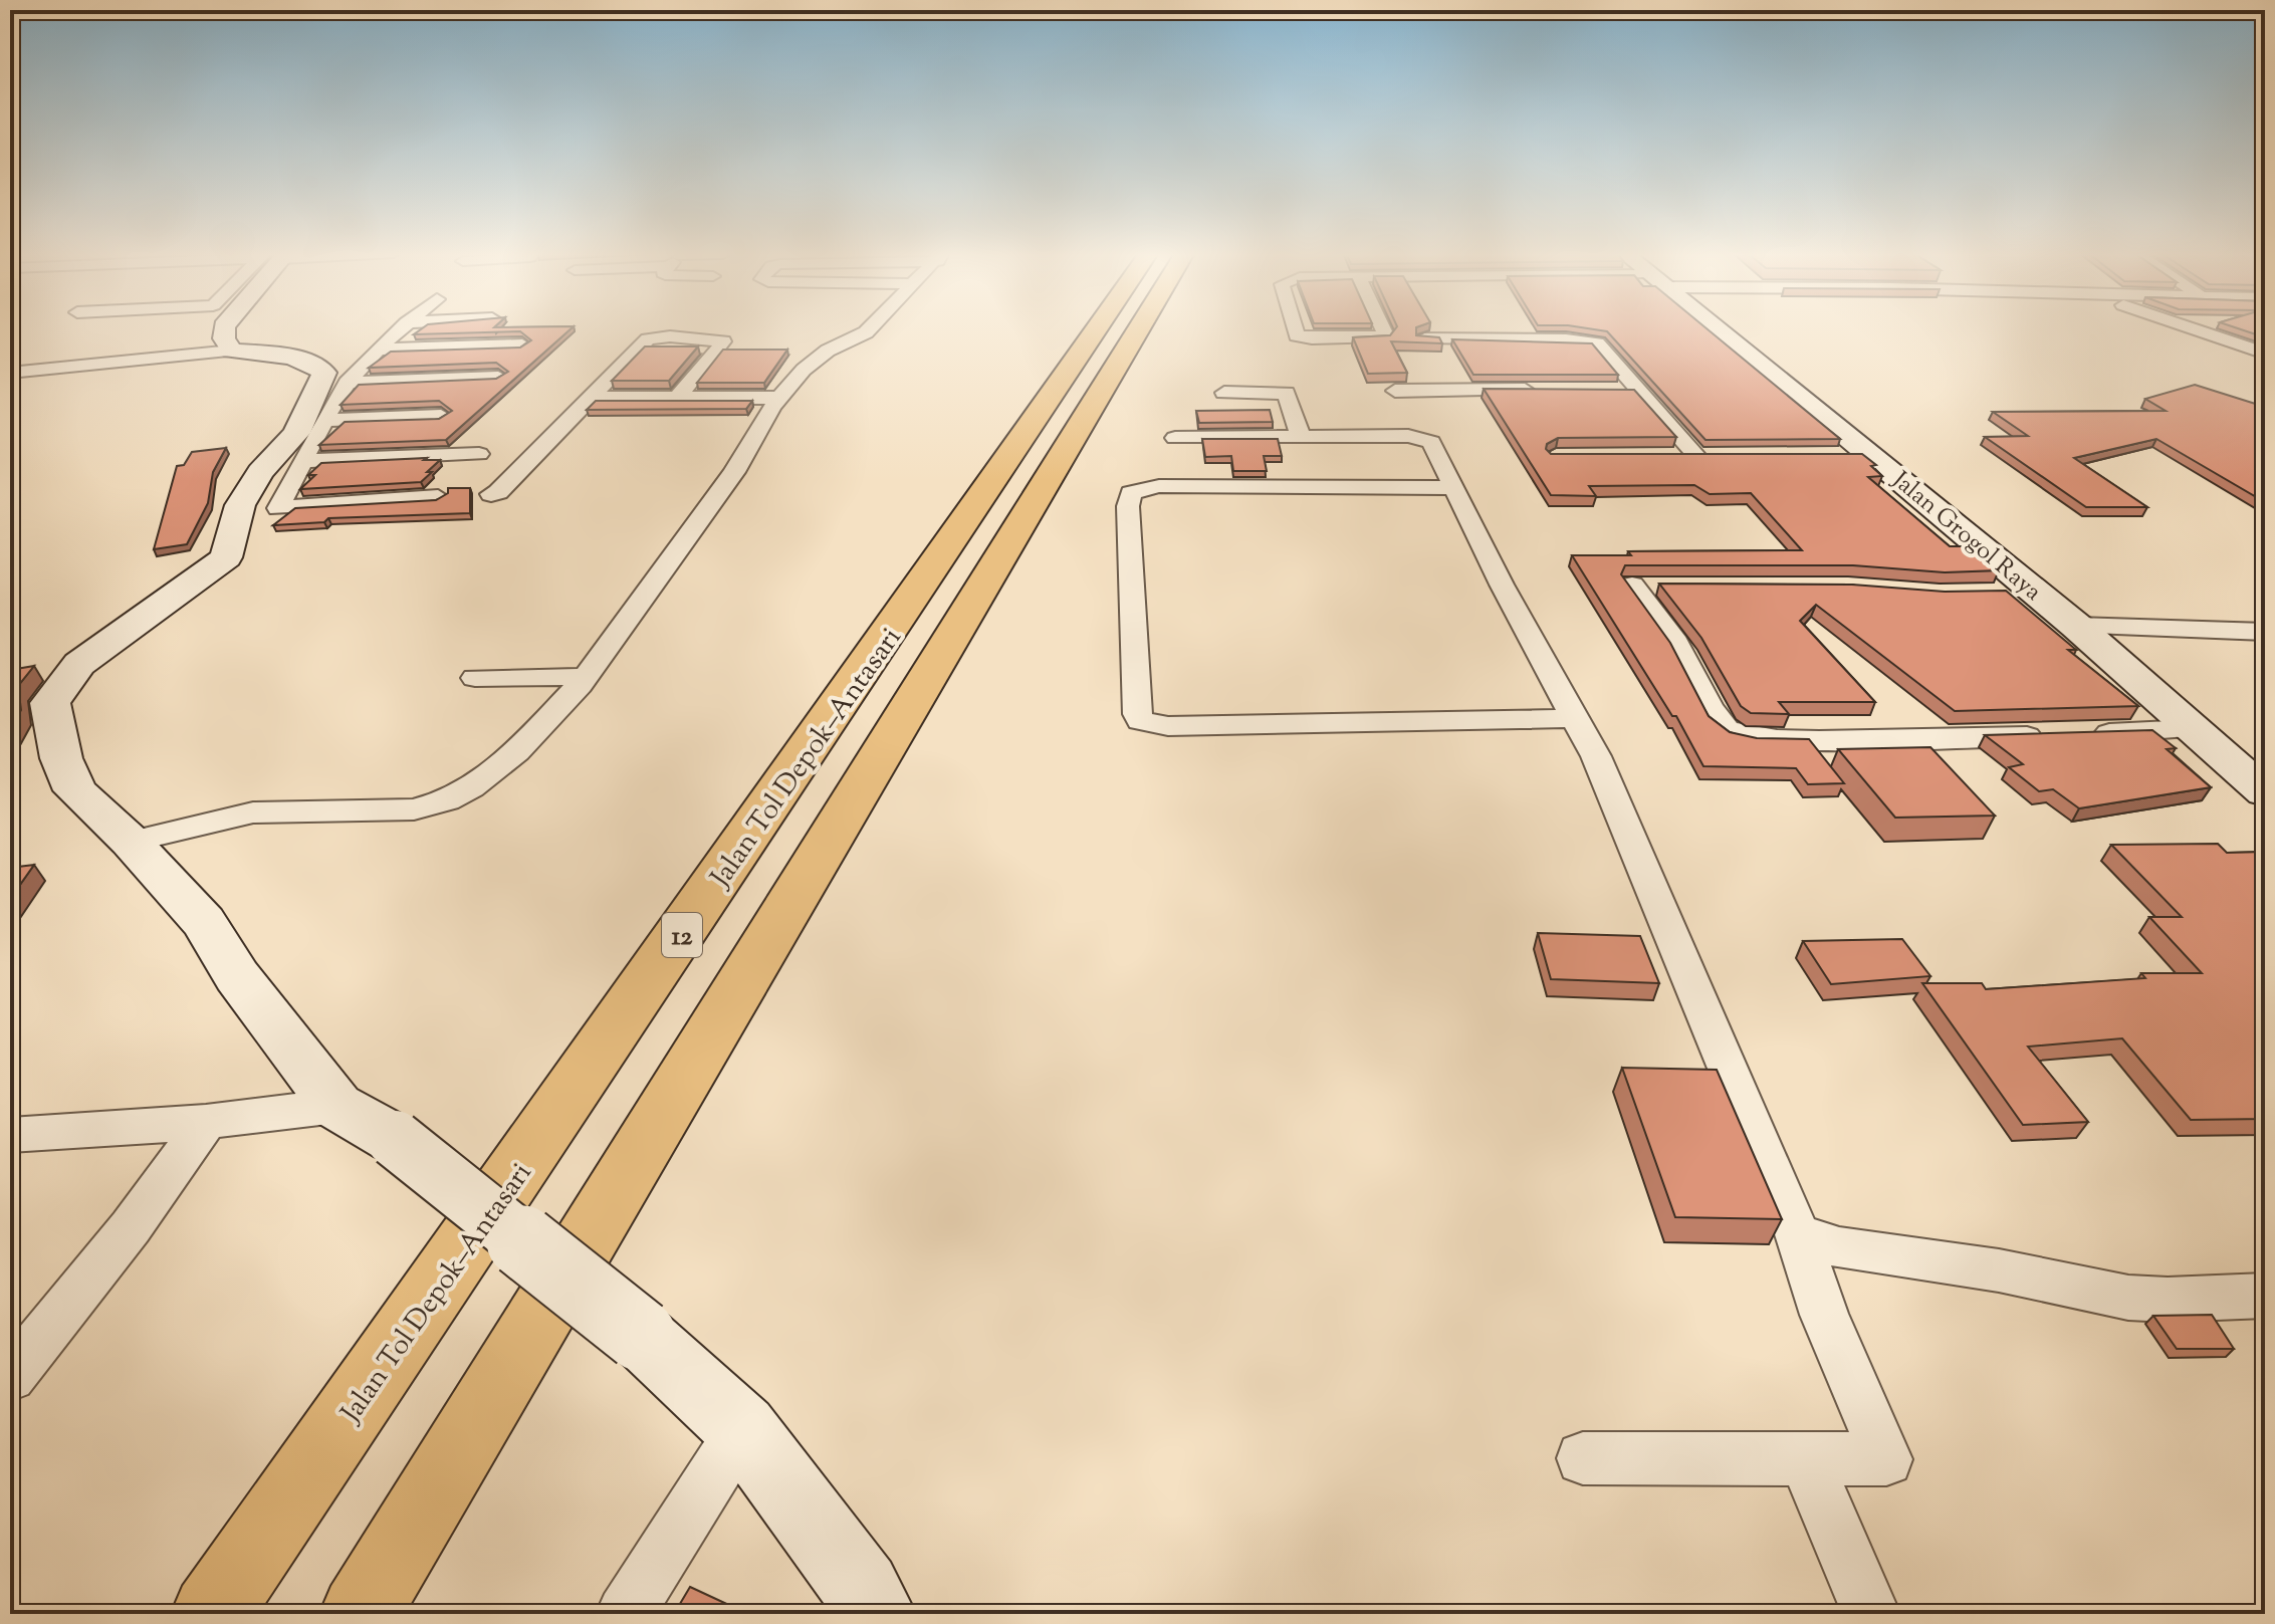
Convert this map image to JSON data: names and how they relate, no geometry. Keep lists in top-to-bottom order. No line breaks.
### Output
{"streets":{"highway":["Jalan Tol Depok–Antasari","12"],"street":["Jalan Grogol Raya"]}}
